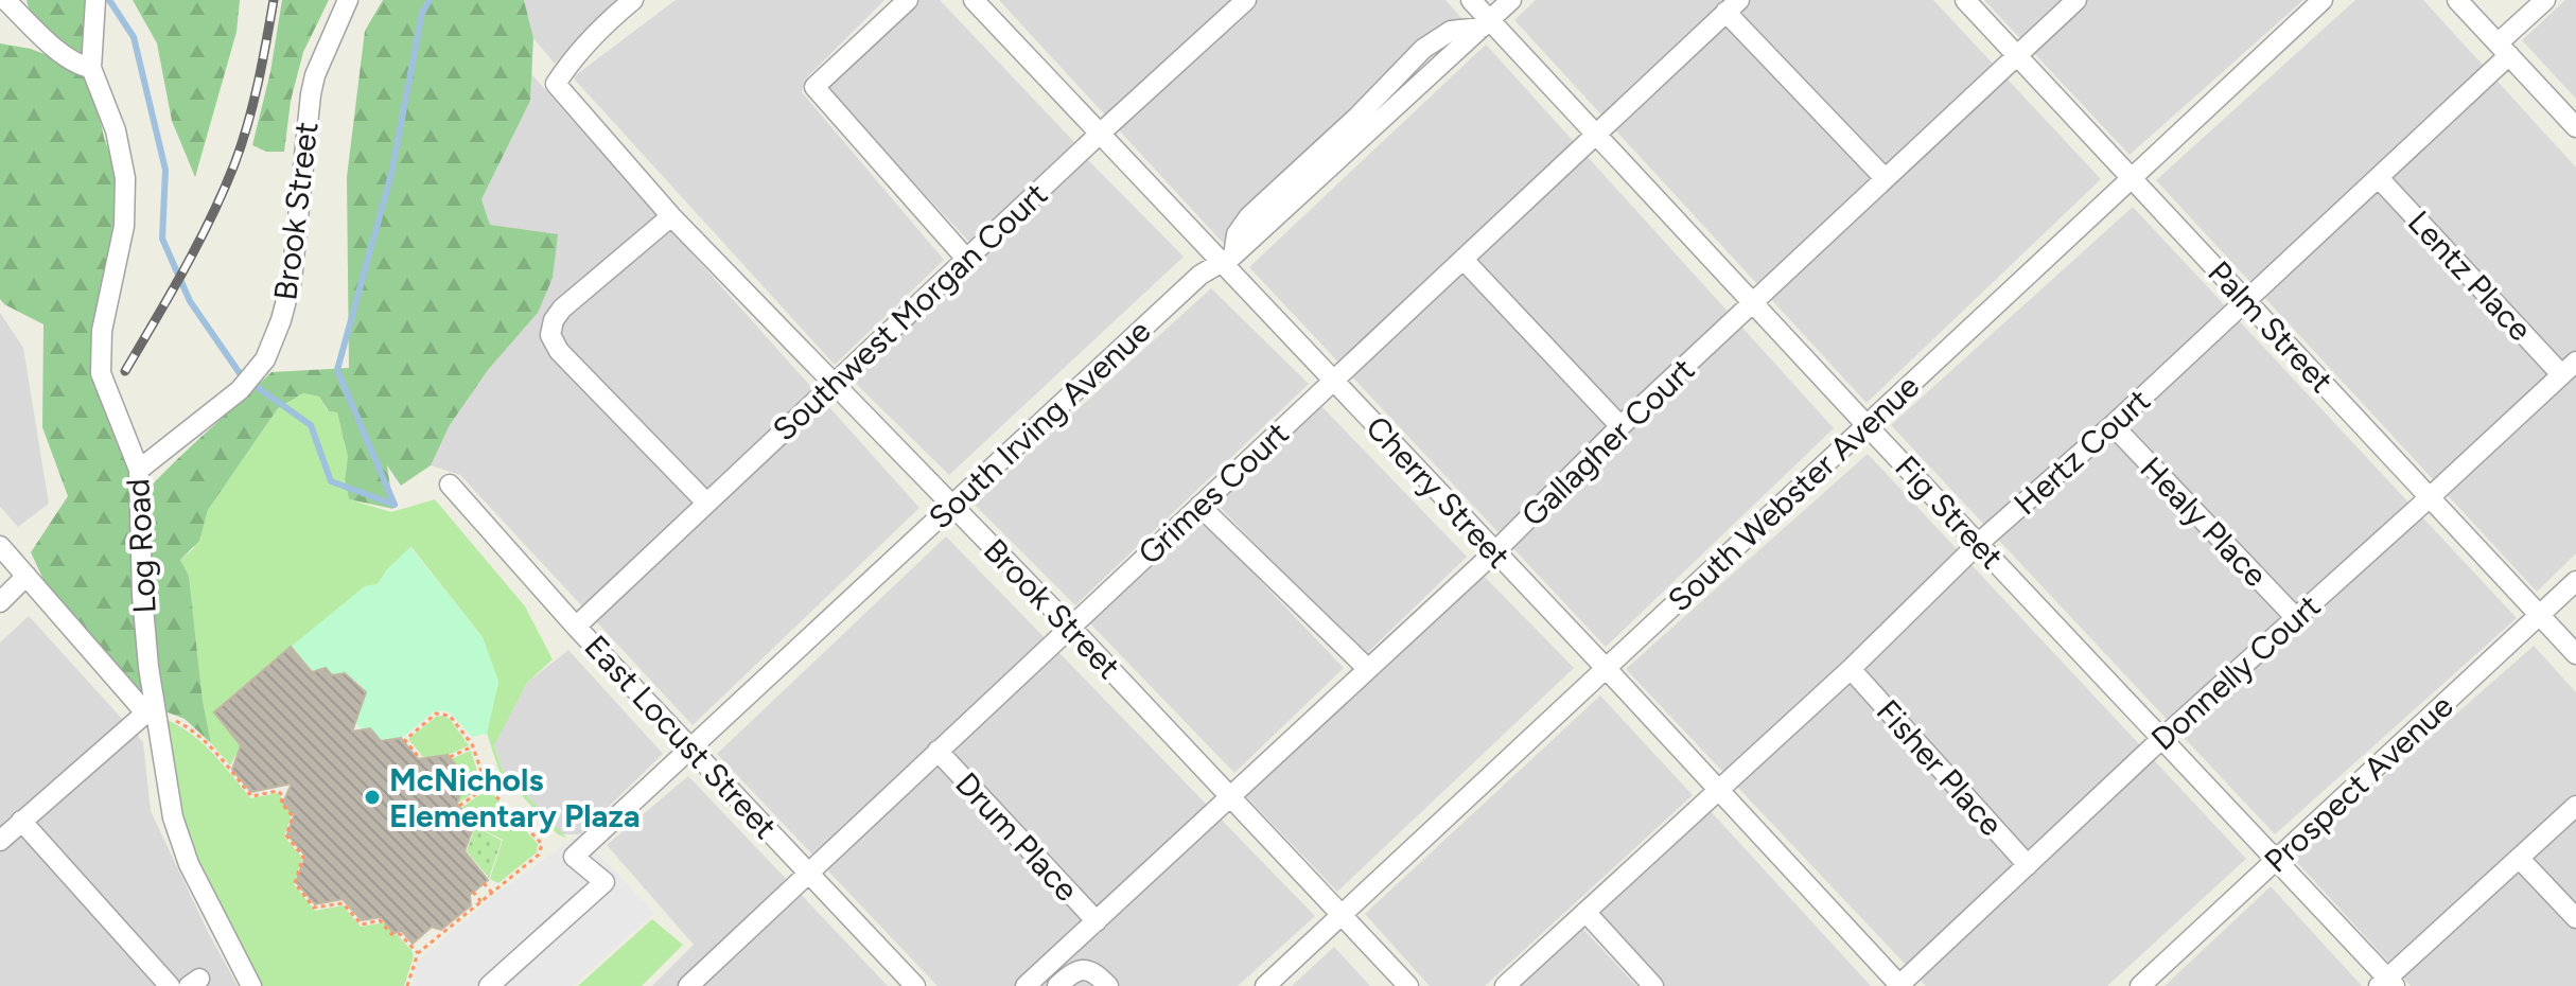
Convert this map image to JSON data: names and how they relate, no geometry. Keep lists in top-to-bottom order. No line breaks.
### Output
{"streets":{"street":["Brook Street","Lentz Place","Southwest Morgan Court","Palm Street","South Irving Avenue","Gallagher Court","Hertz Court","Cherry Street","Grimes Court","South Webster Avenue","Fig Street","Healy Place","Log Road","Donnelly Court","East Locust Street","Fisher Place","Prospect Avenue","Drum Place"]},"crossings":[["Brook Street","Southwest Morgan Court"],["Brook Street","South Irving Avenue"],["Brook Street","Gallagher Court"],["Brook Street","Grimes Court"],["Brook Street","South Webster Avenue"],["Brook Street","Log Road"],["Lentz Place","Hertz Court"],["Lentz Place","Donnelly Court"],["Southwest Morgan Court","Cherry Street"],["Southwest Morgan Court","East Locust Street"],["Palm Street","Gallagher Court"],["Palm Street","Hertz Court"],["Palm Street","South Webster Avenue"],["Palm Street","Donnelly Court"],["Palm Street","Prospect Avenue"],["South Irving Avenue","Cherry Street"],["South Irving Avenue","Fig Street"],["South Irving Avenue","East Locust Street"],["Gallagher Court","Cherry Street"],["Gallagher Court","Fig Street"],["Gallagher Court","Drum Place"],["Hertz Court","Cherry Street"],["Hertz Court","Fig Street"],["Hertz Court","Healy Place"],["Hertz Court","Fisher Place"],["Cherry Street","Grimes Court"],["Cherry Street","South Webster Avenue"],["Cherry Street","Donnelly Court"],["Grimes Court","Fig Street"],["Grimes Court","East Locust Street"],["Grimes Court","Drum Place"],["South Webster Avenue","Fig Street"],["Fig Street","Donnelly Court"],["Fig Street","Prospect Avenue"],["Healy Place","Donnelly Court"],["Donnelly Court","Fisher Place"]],"places":["McNichols Elementary Plaza"]}
